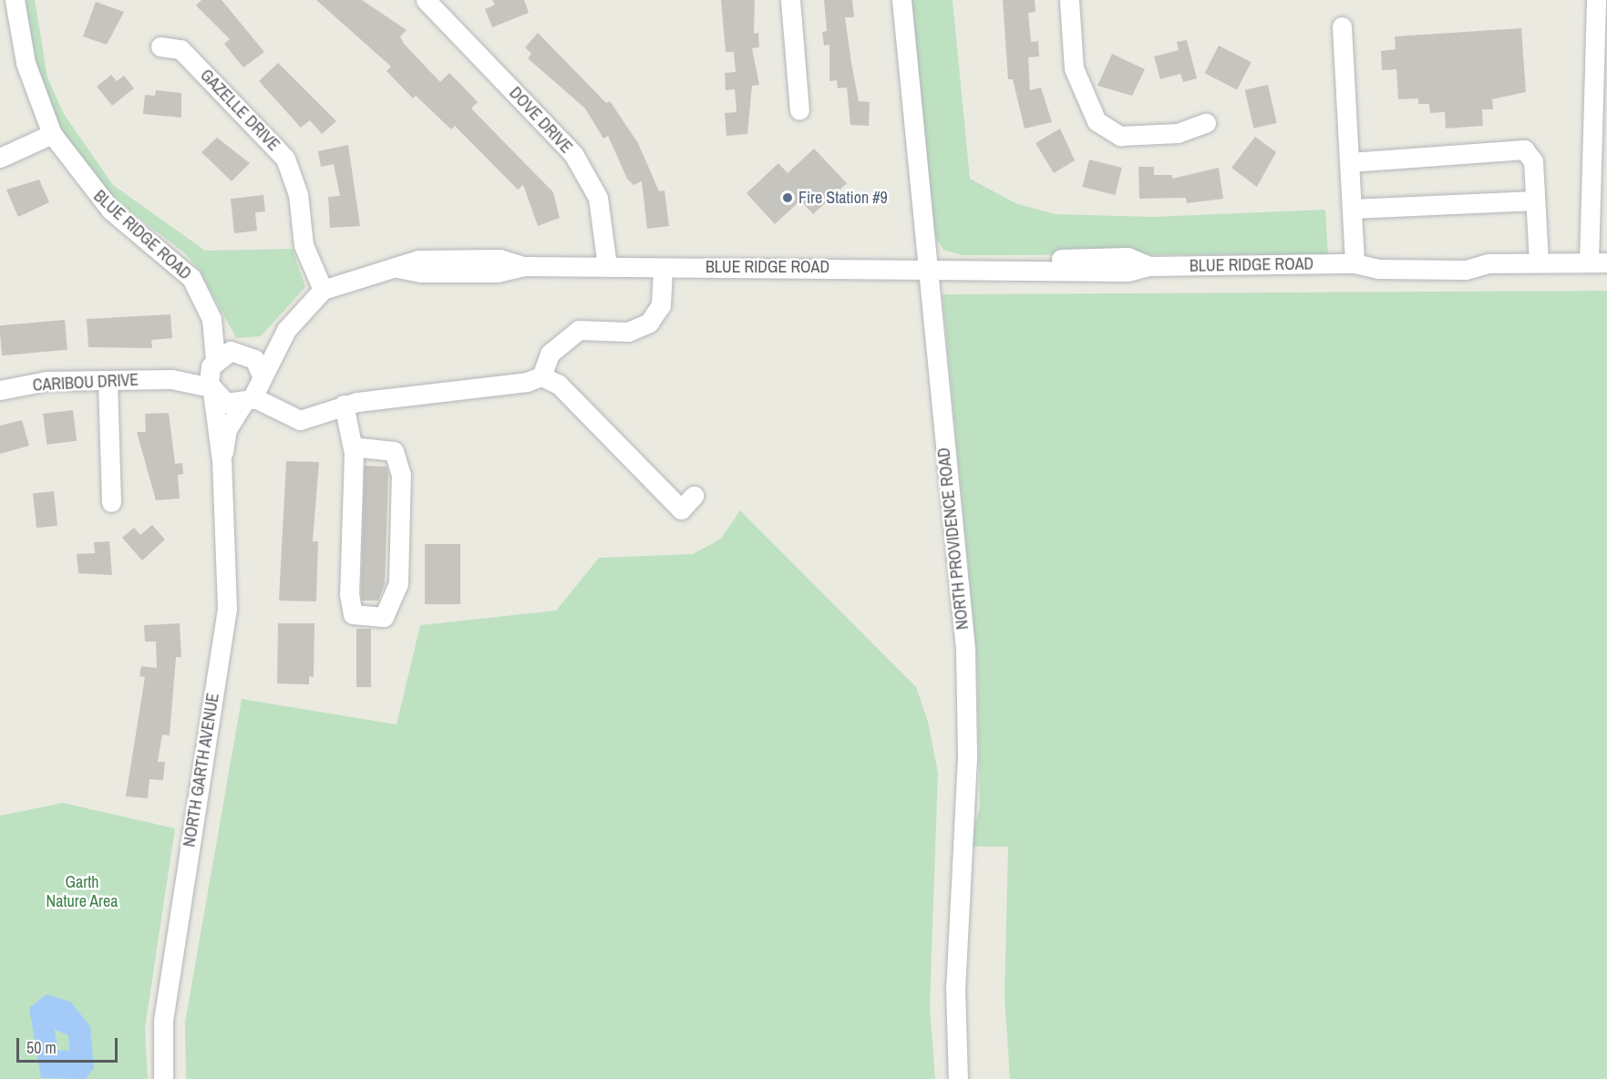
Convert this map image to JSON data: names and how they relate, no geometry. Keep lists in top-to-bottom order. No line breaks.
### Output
{"streets":{"street":["GAZELLE DRIVE","DOVE DRIVE","BLUE RIDGE ROAD","CARIBOU DRIVE","NORTH PROVIDENCE ROAD","NORTH GARTH AVENUE"]},"crossings":[["GAZELLE DRIVE","BLUE RIDGE ROAD"],["DOVE DRIVE","BLUE RIDGE ROAD"],["BLUE RIDGE ROAD","CARIBOU DRIVE"],["BLUE RIDGE ROAD","NORTH PROVIDENCE ROAD"],["BLUE RIDGE ROAD","NORTH GARTH AVENUE"],["CARIBOU DRIVE","NORTH GARTH AVENUE"]],"parks":["Garth Nature Area"],"places":["Fire Station #9"],"scale_bar":"50 m"}
